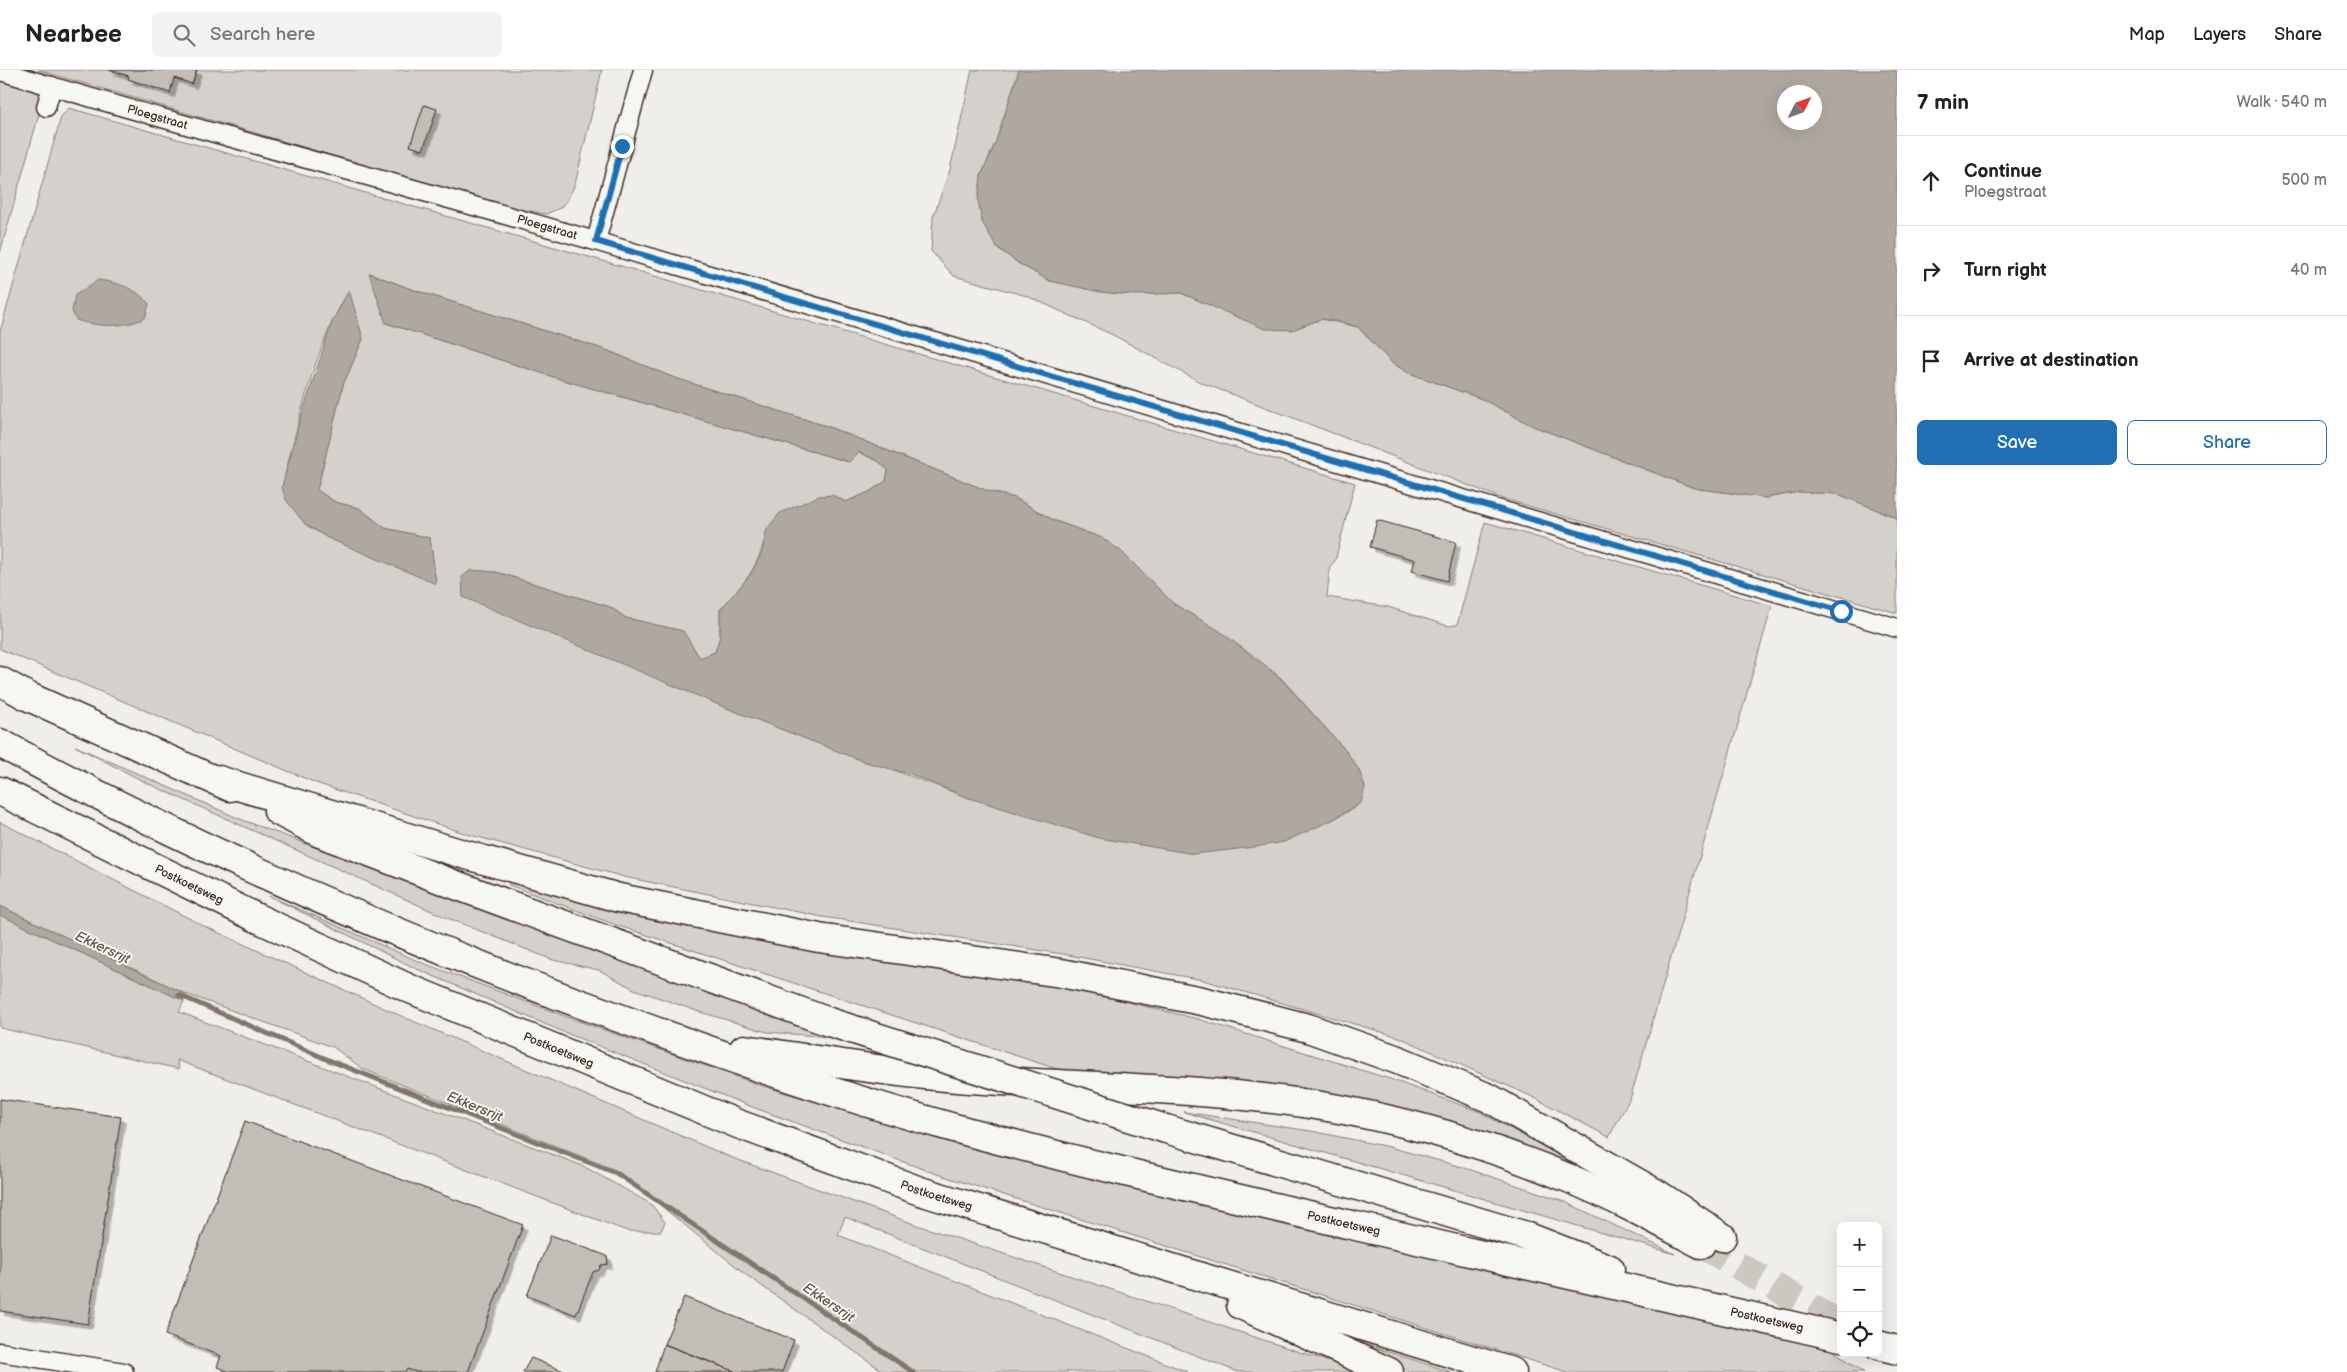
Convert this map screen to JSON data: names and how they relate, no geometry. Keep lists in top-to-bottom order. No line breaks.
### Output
{"streets":{"highway":["Postkoetsweg"],"street":["Ploegstraat"]},"water":["Ekkersrijt"],"north":"top right","page":{"header":"Nearbee","search":"Search here","nav":["Map","Layers","Share"],"heading":["7 min","Walk · 540 m"],"list":[["Continue","Ploegstraat","500 m"],["Turn right","40 m"],"Arrive at destination"],"buttons":["Save","Share"],"map_buttons":["+","−"]}}
